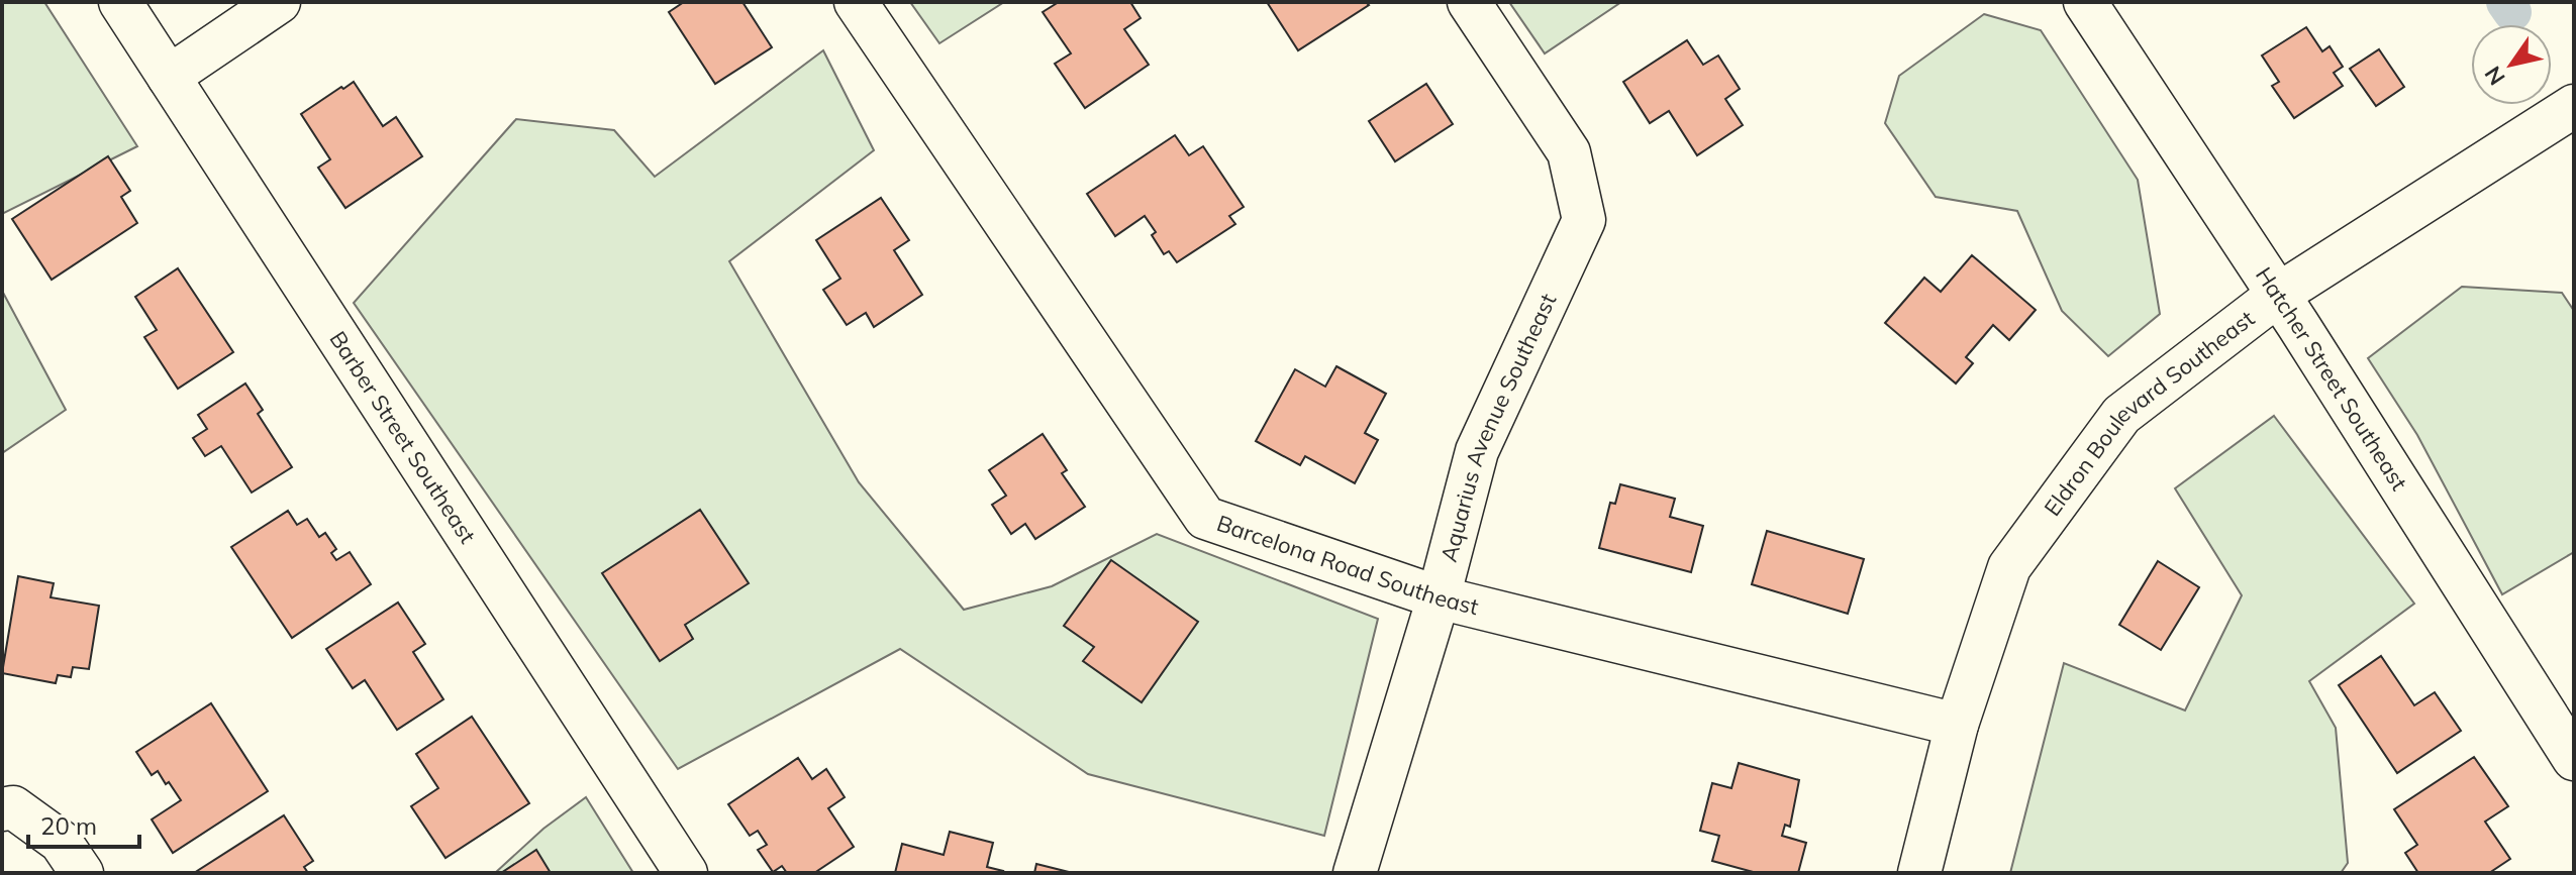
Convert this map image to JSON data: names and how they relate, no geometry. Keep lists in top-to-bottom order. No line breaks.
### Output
{"streets":{"street":["Hatcher Street Southeast","Eldron Boulevard Southeast","Aquarius Avenue Southeast","Barber Street Southeast","Barcelona Road Southeast"]},"crossings":[["Hatcher Street Southeast","Eldron Boulevard Southeast"],["Eldron Boulevard Southeast","Barcelona Road Southeast"],["Aquarius Avenue Southeast","Barcelona Road Southeast"]],"scale_bar":"20 m","north":"bottom left"}
